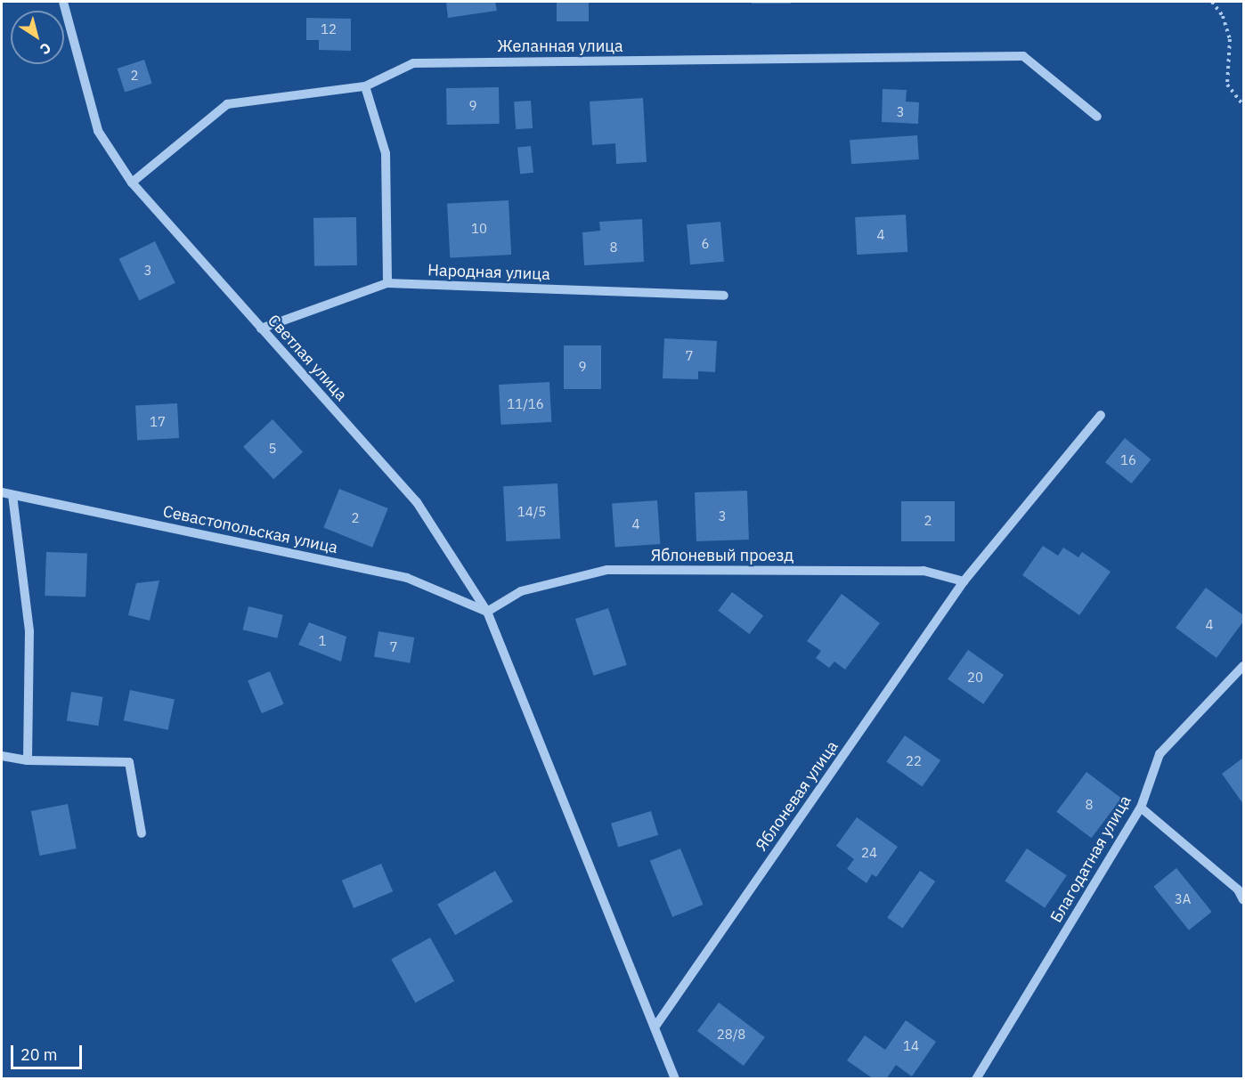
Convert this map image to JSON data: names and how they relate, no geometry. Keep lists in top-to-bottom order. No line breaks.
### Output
{"streets":{"street":["Желанная улица","Народная улица","Светлая улица","Севастопольская улица","Яблоневый проезд","Яблоневая улица","Благодатная улица"]},"crossings":[["Желанная улица","Светлая улица"],["Народная улица","Светлая улица"],["Светлая улица","Севастопольская улица"],["Светлая улица","Яблоневый проезд"],["Светлая улица","Яблоневая улица"],["Севастопольская улица","Яблоневый проезд"],["Яблоневый проезд","Яблоневая улица"]],"house_numbers":["12","2","9","3","10","4","6","8","3","7","9","11/16","17","5","16","14/5","3","2","2","4","4","1","7","20","22","8","24","3А","28/8","14"],"scale_bar":"20 m","north":"bottom right"}
